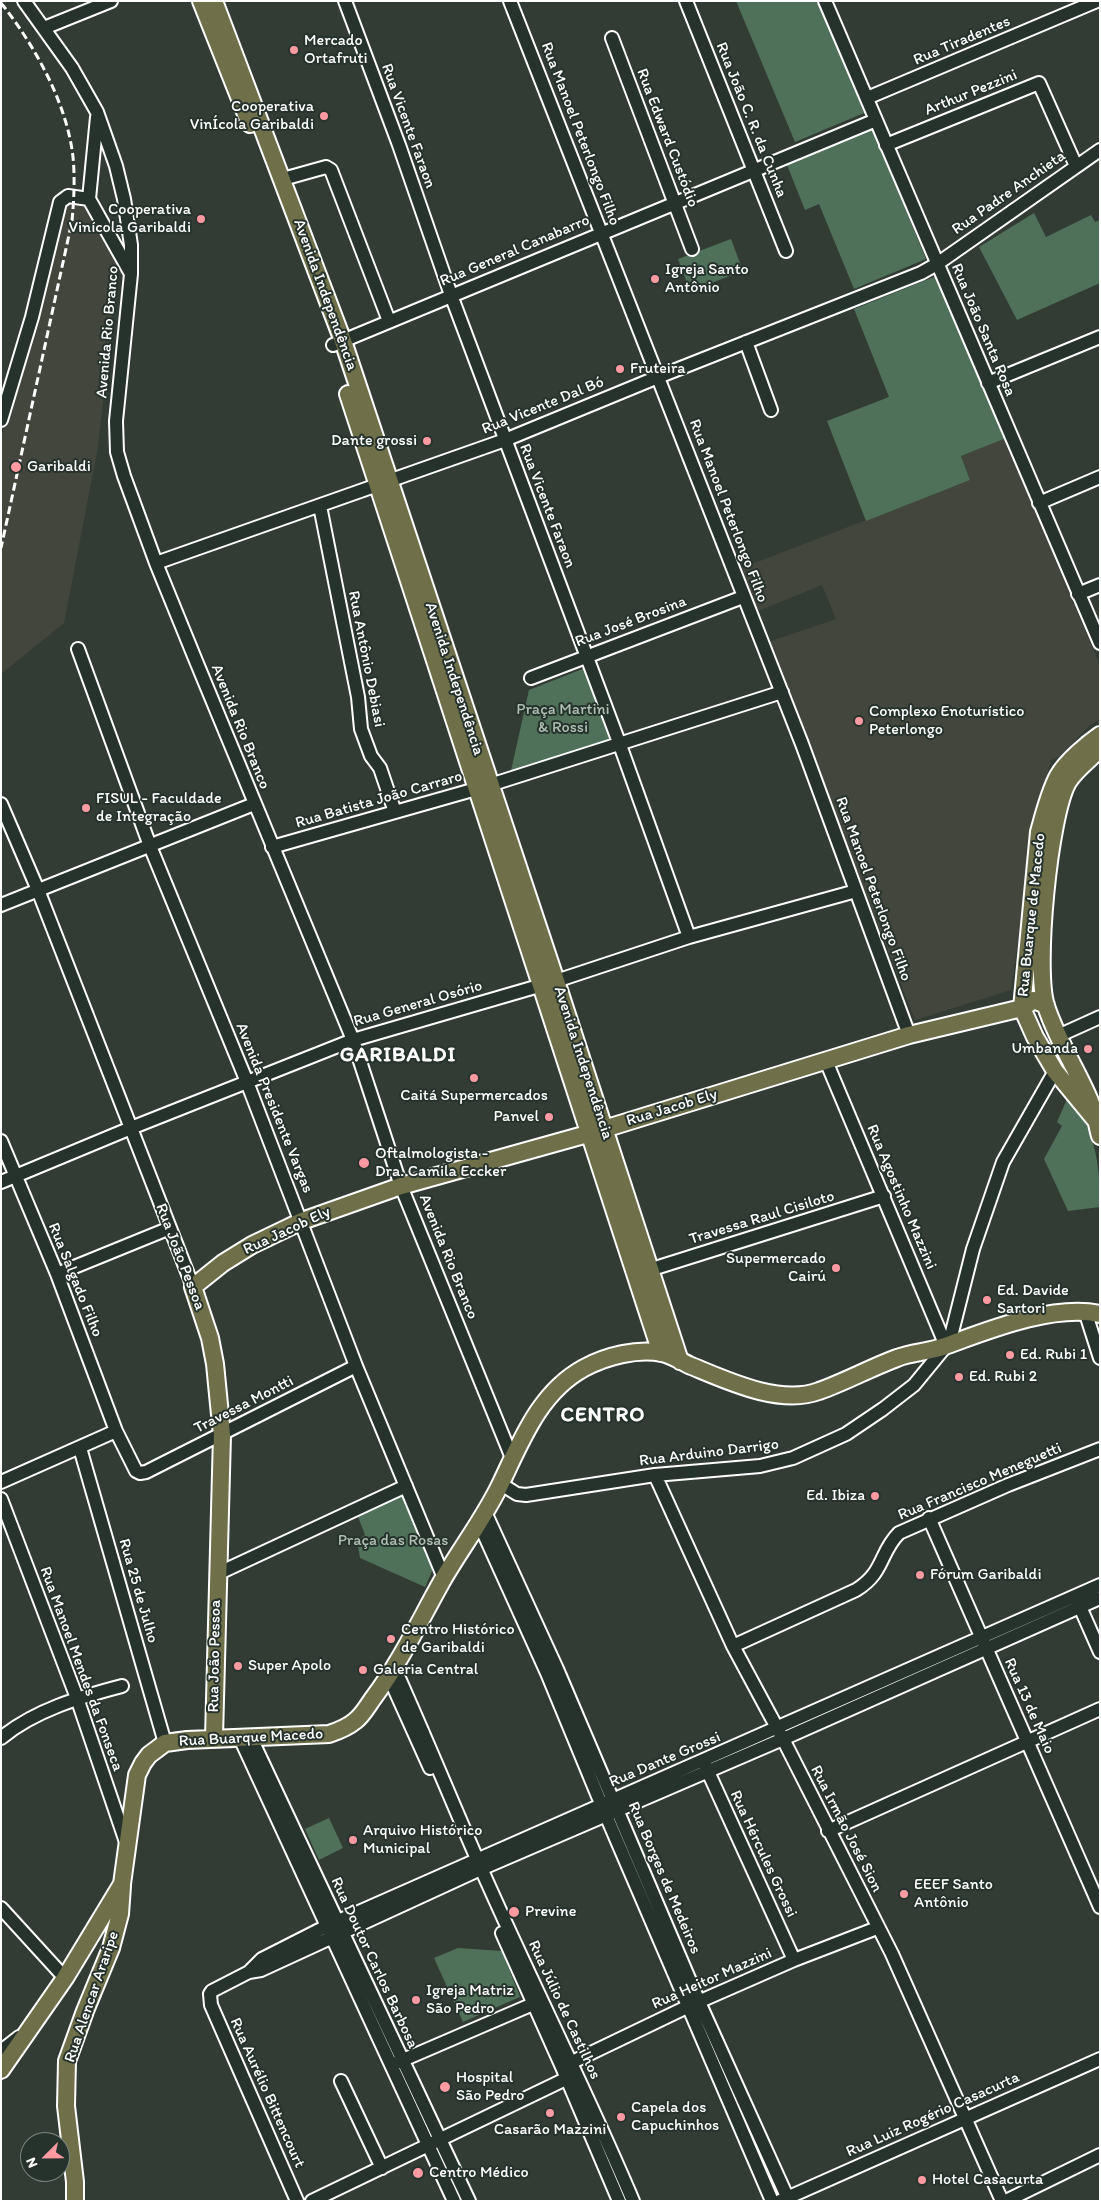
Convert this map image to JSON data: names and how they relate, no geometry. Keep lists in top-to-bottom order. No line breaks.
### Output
{"streets":{"main road":["Avenida Independência","Rua Buarque de Macedo","Rua Jacob Ely","Rua João Pessoa","Rua Buarque Macedo","Rua Alencar Araripe"],"street":["Rua Tiradentes","Arthur Pezzini","Rua João C. R. da Cunha","Rua Vicente Faraon","Rua Manoel Peterlongo Filho","Rua Edward Custódio","Rua Padre Anchieta","Rua General Canabarro","Rua João Santa Rosa","Avenida Rio Branco","Rua Vicente Dal Bó","Rua José Brosina","Rua Antônio Debiasi","Rua Batista João Carraro","Rua General Osório","Avenida Presidente Vargas","Rua Agostinho Mazzini","Travessa Raul Cisiloto","Rua Salgado Filho","Travessa Montti","Rua Arduino Darrigo","Rua Francisco Meneguetti","Rua 25 de Julho","Rua Manoel Mendes da Fonseca","Rua 13 de Maio","Rua Dante Grossi","Rua Irmão José Sion","Rua Hércules Grossi","Rua Borges de Medeiros","Rua Doutor Carlos Barbosa","Rua Heitor Mazzini","Rua Júlio de Castilhos","Rua Aurélio Bittencourt","Rua Luiz Rogério Casacurta"]},"crossings":[["Rua Tiradentes","Rua João Santa Rosa"],["Arthur Pezzini","Rua Padre Anchieta"],["Arthur Pezzini","Rua João Santa Rosa"],["Rua João C. R. da Cunha","Rua General Canabarro"],["Rua Vicente Faraon","Rua General Canabarro"],["Rua Vicente Faraon","Rua Vicente Dal Bó"],["Rua Vicente Faraon","Rua José Brosina"],["Rua Vicente Faraon","Rua Batista João Carraro"],["Rua Vicente Faraon","Rua General Osório"],["Rua Manoel Peterlongo Filho","Rua General Canabarro"],["Rua Manoel Peterlongo Filho","Rua Vicente Dal Bó"],["Rua Manoel Peterlongo Filho","Rua José Brosina"],["Rua Manoel Peterlongo Filho","Rua Batista João Carraro"],["Rua Manoel Peterlongo Filho","Rua General Osório"],["Rua Manoel Peterlongo Filho","Rua Jacob Ely"],["Rua Edward Custódio","Rua General Canabarro"],["Rua Padre Anchieta","Rua João Santa Rosa"],["Rua Padre Anchieta","Rua Vicente Dal Bó"],["Rua General Canabarro","Avenida Independência"],["Rua General Canabarro","Rua João Santa Rosa"],["Avenida Independência","Rua Vicente Dal Bó"],["Avenida Independência","Rua Batista João Carraro"],["Avenida Independência","Rua General Osório"],["Avenida Independência","Rua Jacob Ely"],["Avenida Independência","Travessa Raul Cisiloto"],["Avenida Independência","Rua Buarque Macedo"],["Rua João Santa Rosa","Rua Vicente Dal Bó"],["Avenida Rio Branco","Rua Vicente Dal Bó"],["Avenida Rio Branco","Rua Batista João Carraro"],["Avenida Rio Branco","Rua General Osório"],["Avenida Rio Branco","Rua Jacob Ely"],["Avenida Rio Branco","Rua Buarque Macedo"],["Rua Vicente Dal Bó","Rua Antônio Debiasi"],["Rua Antônio Debiasi","Rua Batista João Carraro"],["Rua Buarque de Macedo","Rua Jacob Ely"],["Rua General Osório","Avenida Presidente Vargas"],["Rua General Osório","Rua João Pessoa"],["Rua General Osório","Rua Salgado Filho"],["Avenida Presidente Vargas","Rua Jacob Ely"],["Avenida Presidente Vargas","Travessa Montti"],["Avenida Presidente Vargas","Rua Buarque Macedo"],["Rua Jacob Ely","Rua Agostinho Mazzini"],["Rua Jacob Ely","Rua João Pessoa"],["Rua Agostinho Mazzini","Travessa Raul Cisiloto"],["Rua Agostinho Mazzini","Rua Arduino Darrigo"],["Rua João Pessoa","Travessa Montti"],["Rua João Pessoa","Rua Buarque Macedo"],["Rua Salgado Filho","Travessa Montti"],["Rua Arduino Darrigo","Rua Buarque Macedo"],["Rua Arduino Darrigo","Rua Irmão José Sion"],["Rua Francisco Meneguetti","Rua 13 de Maio"],["Rua Francisco Meneguetti","Rua Irmão José Sion"],["Rua 25 de Julho","Rua Buarque Macedo"],["Rua Manoel Mendes da Fonseca","Rua Buarque Macedo"],["Rua 13 de Maio","Rua Dante Grossi"],["Rua Buarque Macedo","Rua Borges de Medeiros"],["Rua Buarque Macedo","Rua Doutor Carlos Barbosa"],["Rua Buarque Macedo","Rua Alencar Araripe"],["Rua Buarque Macedo","Rua Júlio de Castilhos"],["Rua Dante Grossi","Rua Irmão José Sion"],["Rua Dante Grossi","Rua Hércules Grossi"],["Rua Dante Grossi","Rua Borges de Medeiros"],["Rua Dante Grossi","Rua Doutor Carlos Barbosa"],["Rua Dante Grossi","Rua Júlio de Castilhos"],["Rua Dante Grossi","Rua Aurélio Bittencourt"],["Rua Irmão José Sion","Rua Heitor Mazzini"],["Rua Irmão José Sion","Rua Luiz Rogério Casacurta"],["Rua Hércules Grossi","Rua Heitor Mazzini"],["Rua Borges de Medeiros","Rua Heitor Mazzini"],["Rua Borges de Medeiros","Rua Luiz Rogério Casacurta"],["Rua Doutor Carlos Barbosa","Rua Heitor Mazzini"],["Rua Heitor Mazzini","Rua Júlio de Castilhos"]],"districts":["GARIBALDI","CENTRO"],"parks":["Praça Martini & Rossi","Praça das Rosas"],"places":["Mercado Ortafruti","Cooperativa VinÍcola Garibaldi","Cooperativa Vinícola Garibaldi","Igreja Santo Antônio","Fruteira","Dante grossi","Garibaldi","Complexo Enoturístico Peterlongo","FISUL - Faculdade de Integração","Umbanda","Caitá Supermercados","Panvel","Oftalmologista - Dra. Camila Eccker","Supermercado Cairú","Ed. Davide Sartori","Ed. Rubi 1","Ed. Rubi 2","Ed. Ibiza","Fórum Garibaldi","Centro Histórico de Garibaldi","Super Apolo","Galeria Central","Arquivo Histórico Municipal","EEEF Santo Antônio","Previne","Igreja Matriz São Pedro","Hospital São Pedro","Casarão Mazzini","Capela dos Capuchinhos","Centro Médico","Hotel Casacurta"],"north":"bottom left"}
